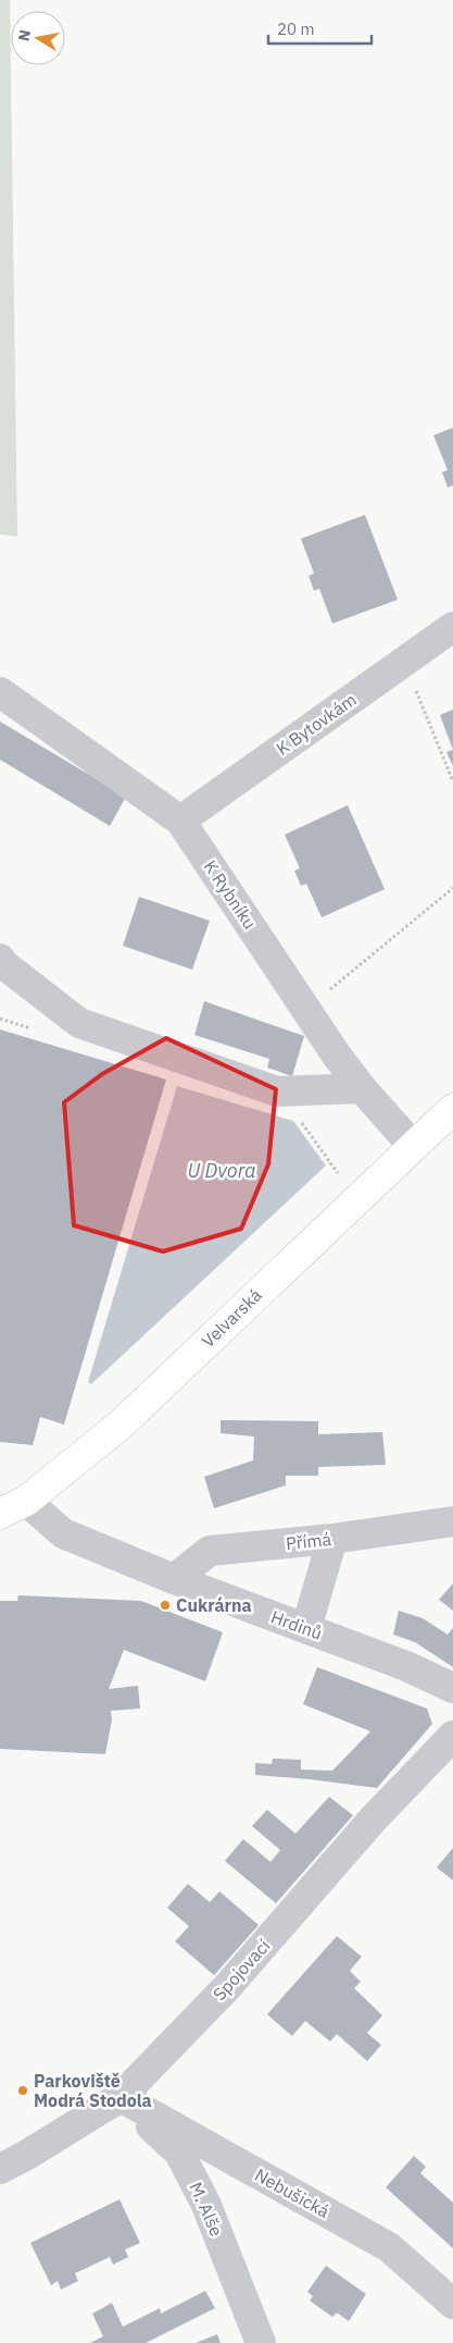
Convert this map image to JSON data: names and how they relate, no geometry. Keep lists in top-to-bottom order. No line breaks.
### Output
{"streets":{"main road":["Velvarská"],"street":["K Bytovkám","K Rybníku","Přímá","Hrdinů","Spojovací","Nebušická","M. Alše"]},"crossings":[["K Bytovkám","K Rybníku"],["K Rybníku","Velvarská"],["Velvarská","Hrdinů"],["Přímá","Hrdinů"],["Spojovací","Nebušická"],["Spojovací","M. Alše"],["Nebušická","M. Alše"]],"water":["U Dvora"],"places":["Cukrárna","Parkoviště Modrá Stodola"],"scale_bar":"20 m","north":"left"}
